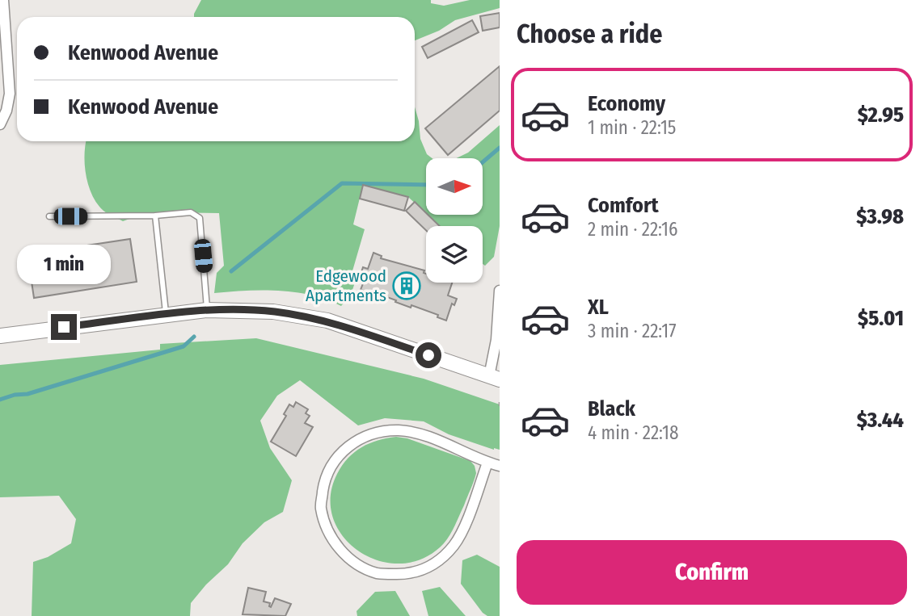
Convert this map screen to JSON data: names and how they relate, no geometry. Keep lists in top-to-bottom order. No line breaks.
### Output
{"places":{"building":["Edgewood Apartments"]},"north":"right","page":{"heading":"Choose a ride","banner":["Kenwood Avenue","Kenwood Avenue"],"list":[{"name":"Economy","note":"1 min · 22:15","value":"$2.95"},{"name":"Comfort","note":"2 min · 22:16","value":"$3.98"},{"name":"XL","note":"3 min · 22:17","value":"$5.01"},{"name":"Black","note":"4 min · 22:18","value":"$3.44"}],"bubble":"1 min","buttons":"Confirm"}}
